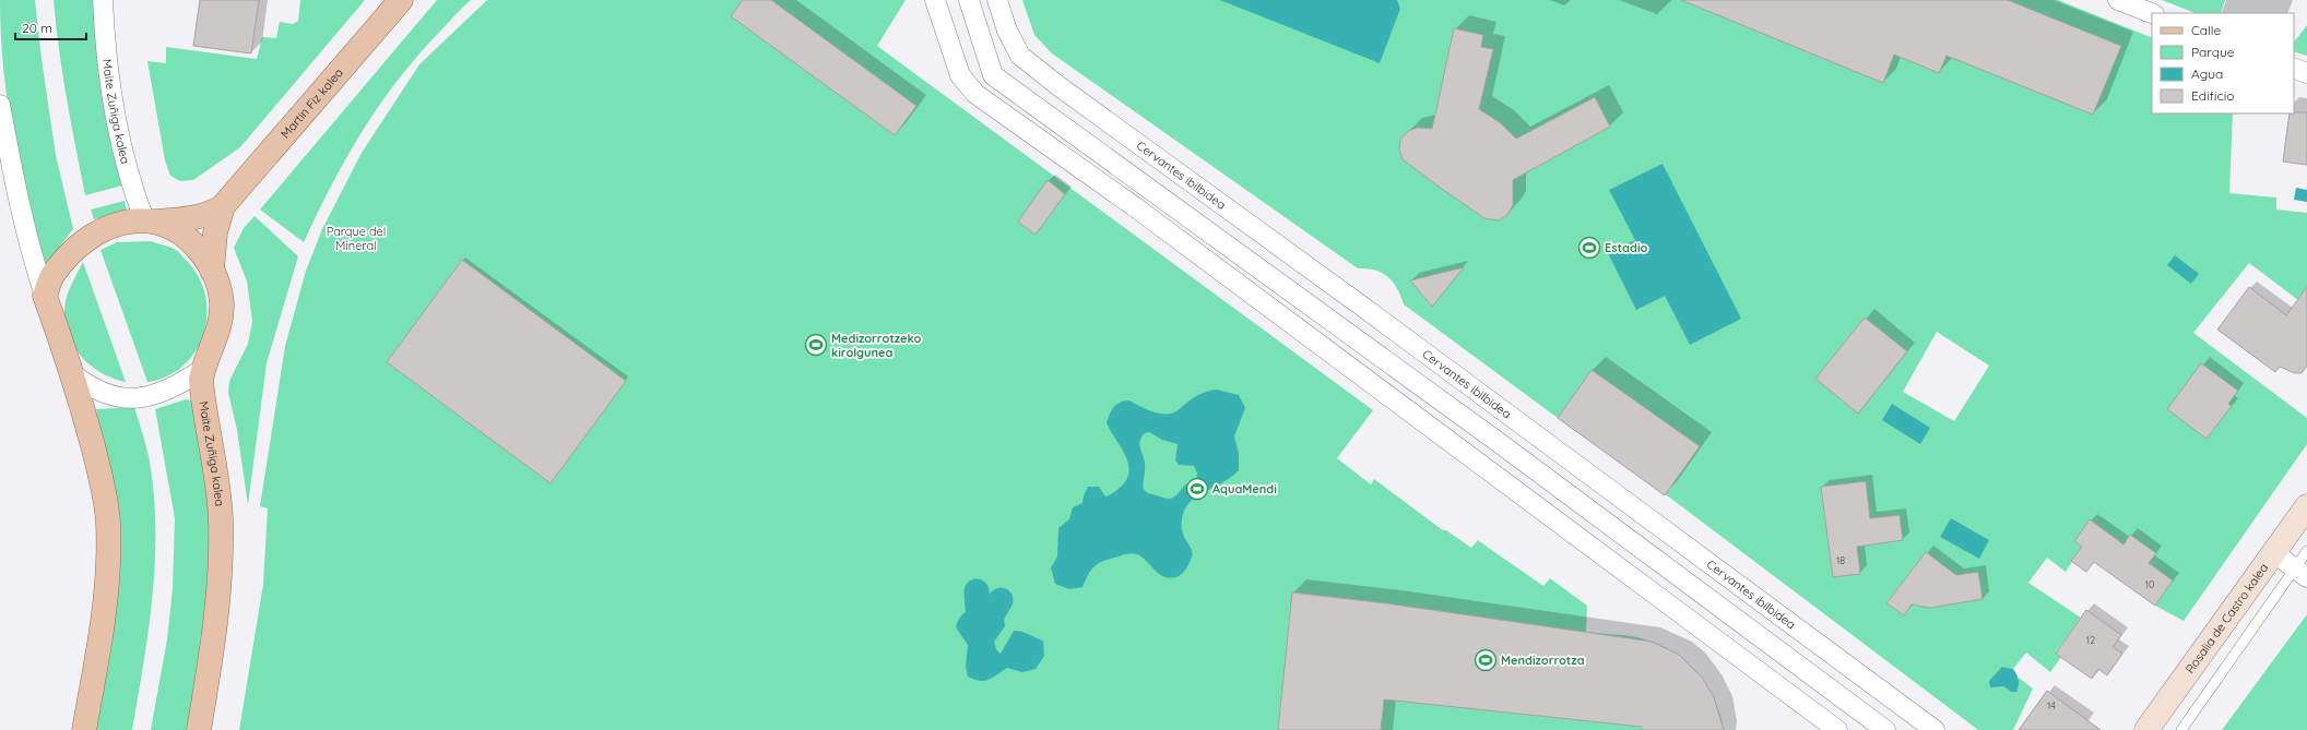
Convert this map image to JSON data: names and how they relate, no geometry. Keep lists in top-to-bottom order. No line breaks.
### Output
{"streets":{"main road":["Martin Fiz kalea","Maite Zuñiga kalea"],"street":["Cervantes ibilbidea","Rosalia de Castro kalea"]},"crossings":[["Martin Fiz kalea","Maite Zuñiga kalea"]],"parks":["Parque del Mineral"],"places":{"sports":["Estadio","Medizorrotzeko kirolgunea","AquaMendi","Mendizorrotza"]},"house_numbers":["18","10","12","14"],"legend":["Calle","Parque","Agua","Edificio"],"scale_bar":"20 m"}
